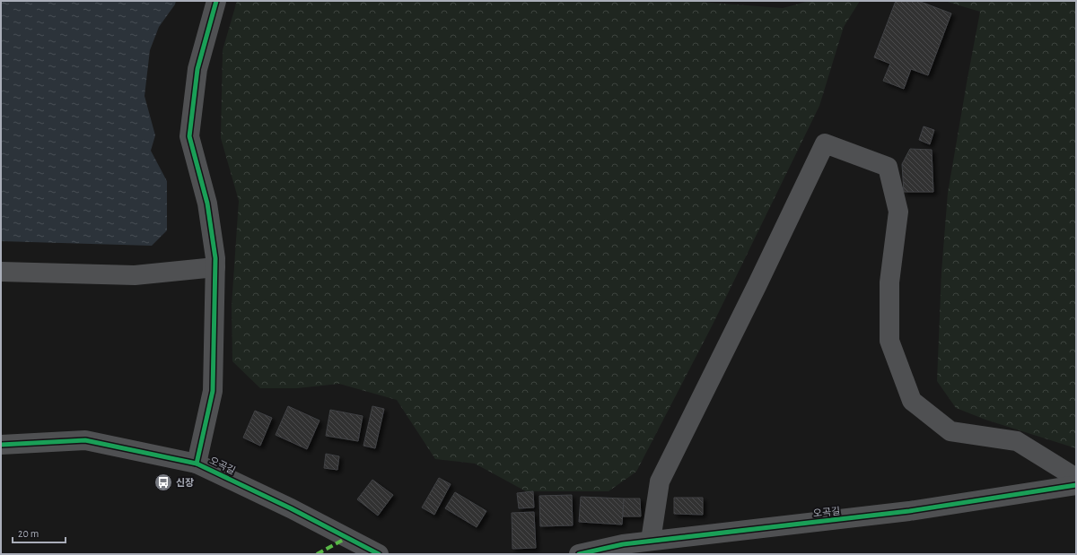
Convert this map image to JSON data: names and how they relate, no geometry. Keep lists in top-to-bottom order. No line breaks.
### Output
{"streets":{"street":["오곡길"]},"places":{"bus stop":["신장"]},"scale_bar":"20 m"}
